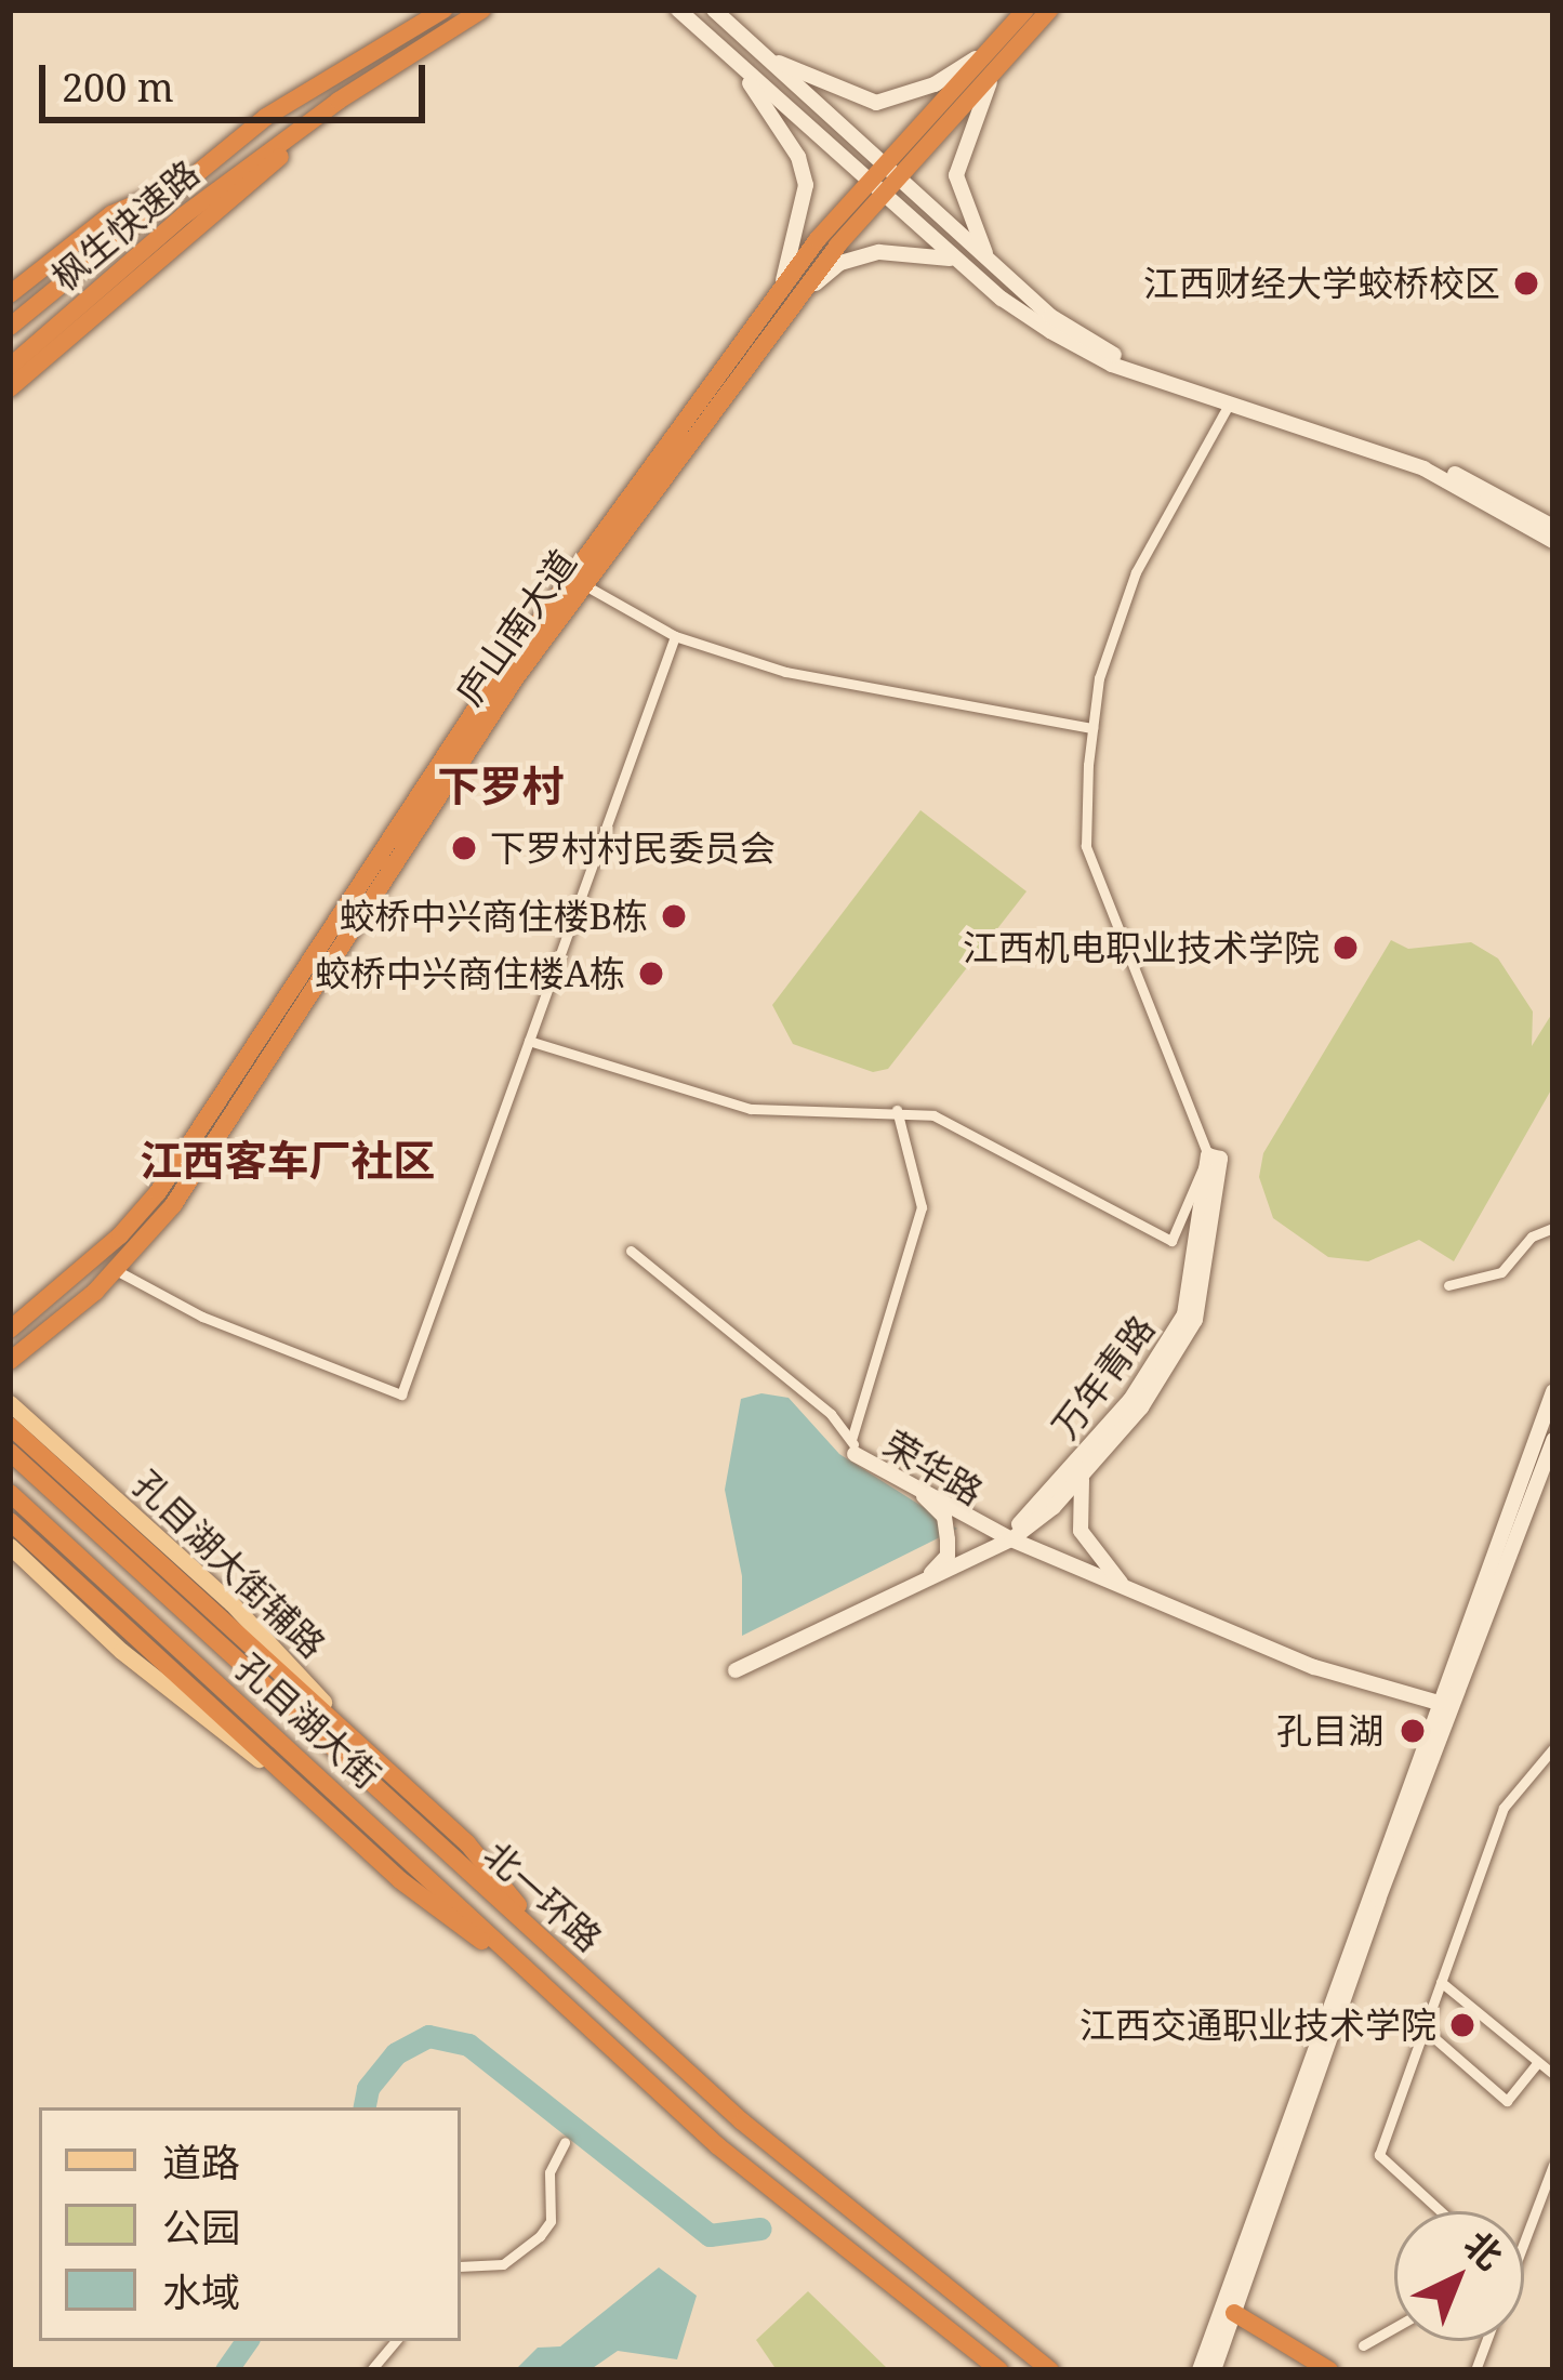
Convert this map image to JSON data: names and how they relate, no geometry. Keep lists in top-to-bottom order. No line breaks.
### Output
{"streets":{"highway":["枫生快速路","庐山南大道","孔目湖大街","北一环路"],"main road":["孔目湖大街辅路"],"street":["万年青路","荣华路"]},"crossings":[["万年青路","荣华路"],["孔目湖大街","北一环路"]],"districts":["下罗村","江西客车厂社区"],"places":["江西财经大学蛟桥校区","下罗村村民委员会","蛟桥中兴商住楼B栋","江西机电职业技术学院","蛟桥中兴商住楼A栋","孔目湖","江西交通职业技术学院"],"legend":["道路","公园","水域"],"scale_bar":"200 m","north":"top right"}
